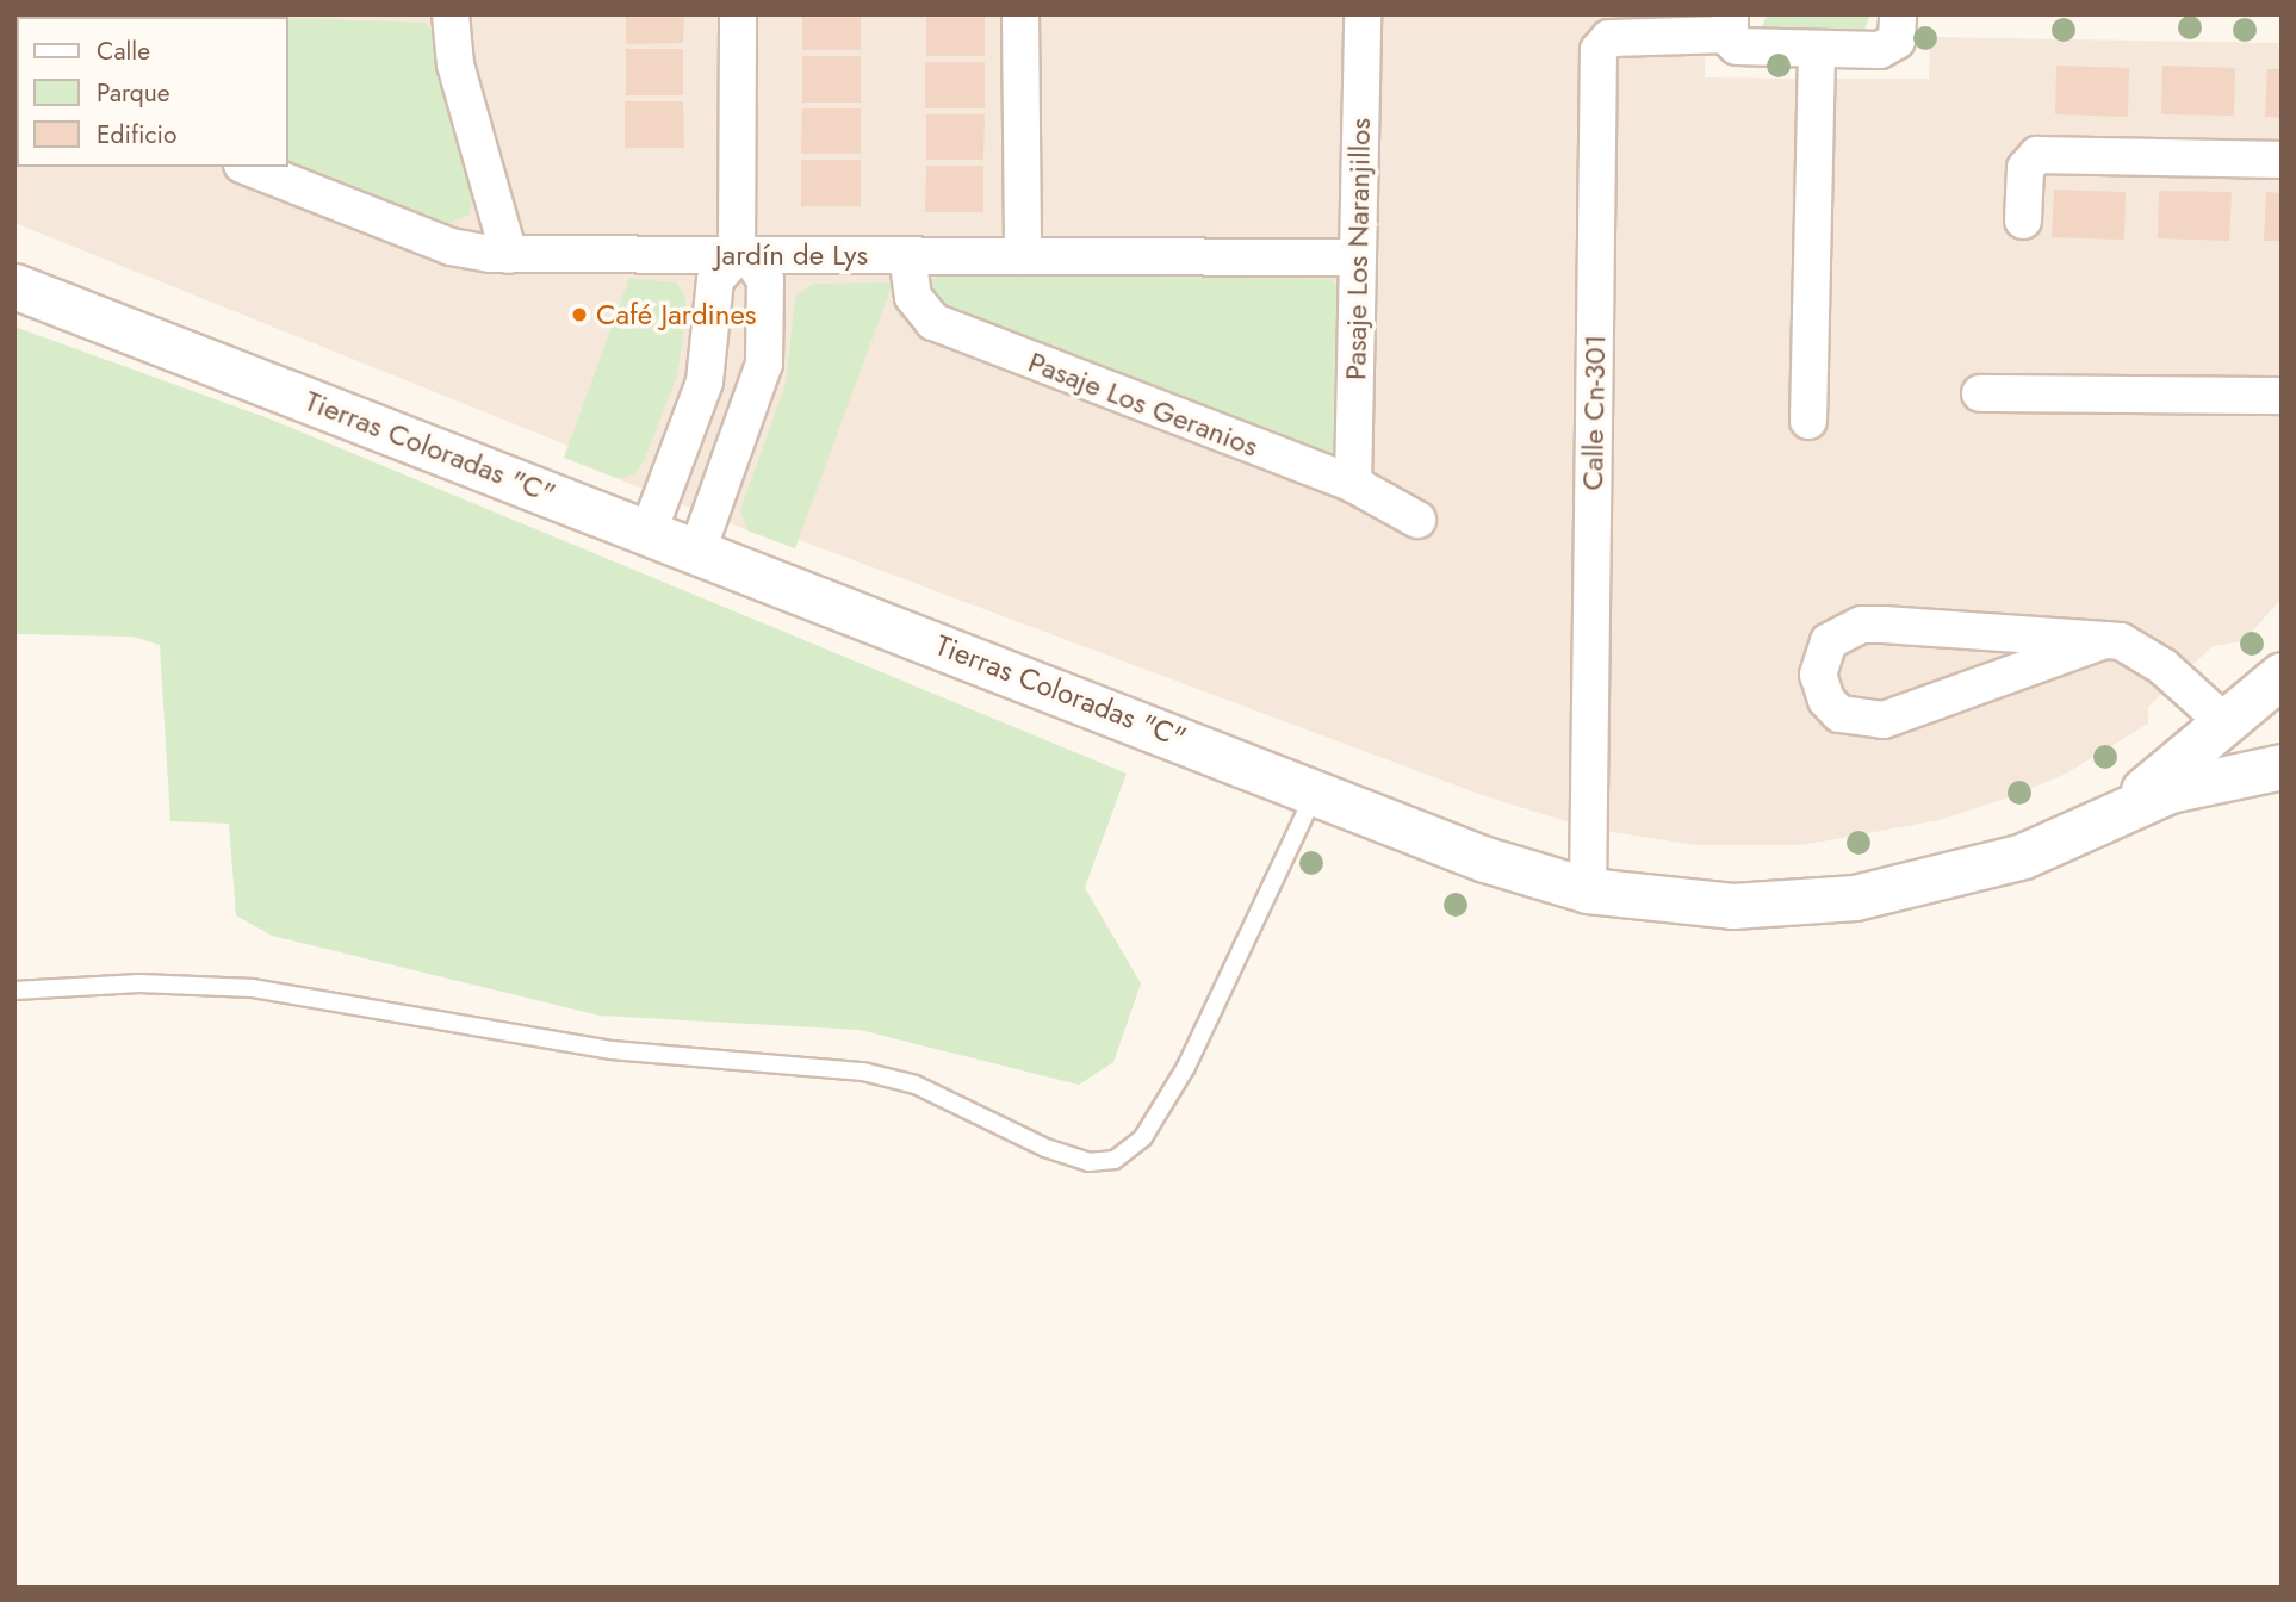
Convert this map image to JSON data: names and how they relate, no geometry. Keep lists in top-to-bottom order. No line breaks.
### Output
{"streets":{"street":["Pasaje Los Naranjillos","Jardín de Lys","Pasaje Los Geranios","Calle Cn-301","Tierras Coloradas \"C\""]},"crossings":[["Pasaje Los Naranjillos","Jardín de Lys"],["Pasaje Los Naranjillos","Pasaje Los Geranios"],["Jardín de Lys","Pasaje Los Geranios"],["Calle Cn-301","Tierras Coloradas \"C\""]],"places":["Café Jardines"],"legend":["Calle","Parque","Edificio"]}
